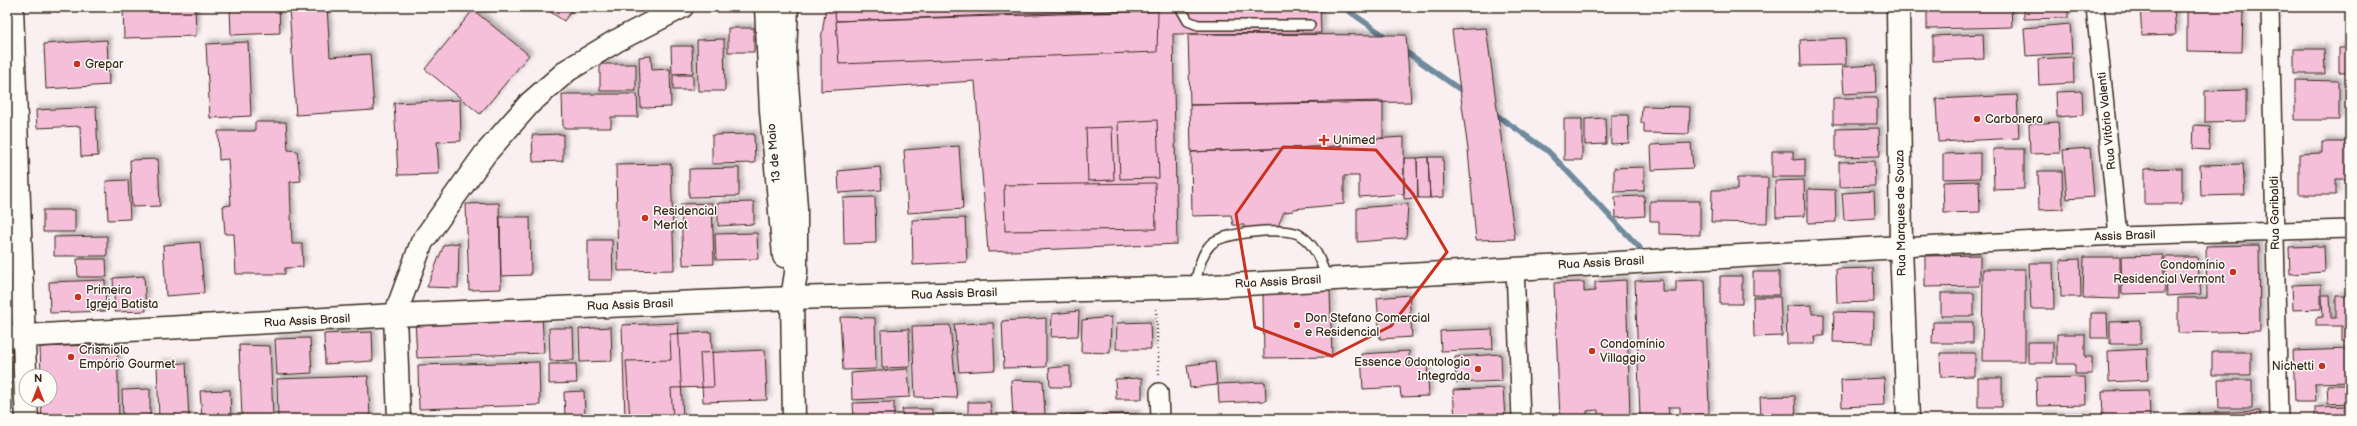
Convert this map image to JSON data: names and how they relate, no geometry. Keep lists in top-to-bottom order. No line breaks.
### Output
{"streets":{"street":["Rua Vitório Valenti","13 de Maio","Rua Marques de Souza","Rua Garibaldi","Assis Brasil","Rua Assis Brasil"]},"crossings":[["Rua Vitório Valenti","Assis Brasil"],["13 de Maio","Rua Assis Brasil"],["Rua Marques de Souza","Assis Brasil"],["Rua Marques de Souza","Rua Assis Brasil"],["Rua Garibaldi","Assis Brasil"],["Assis Brasil","Rua Assis Brasil"]],"places":{"other":["Grepar","Carbonera","Residencial Merlot","Condomínio Residencial Vermont","Primeira Igreja Batista","Don Stefano Comercial e Residencial","Condomínio Villaggio","Crismiolo Empório Gourmet","Nichetti","Essence Odontologia Integrada"],"health":["Unimed"]},"north":"top"}
